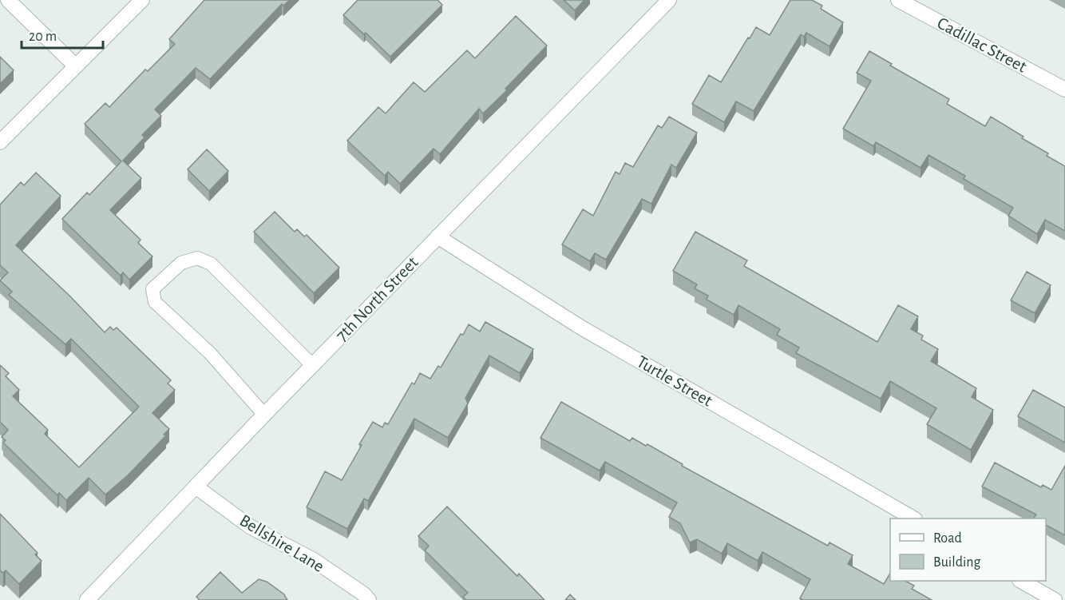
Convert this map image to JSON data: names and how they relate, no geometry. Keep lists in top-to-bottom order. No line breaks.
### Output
{"streets":{"street":["Cadillac Street","7th North Street","Turtle Street","Bellshire Lane"]},"crossings":[["7th North Street","Turtle Street"],["7th North Street","Bellshire Lane"]],"legend":["Road","Building"],"scale_bar":"20 m"}
